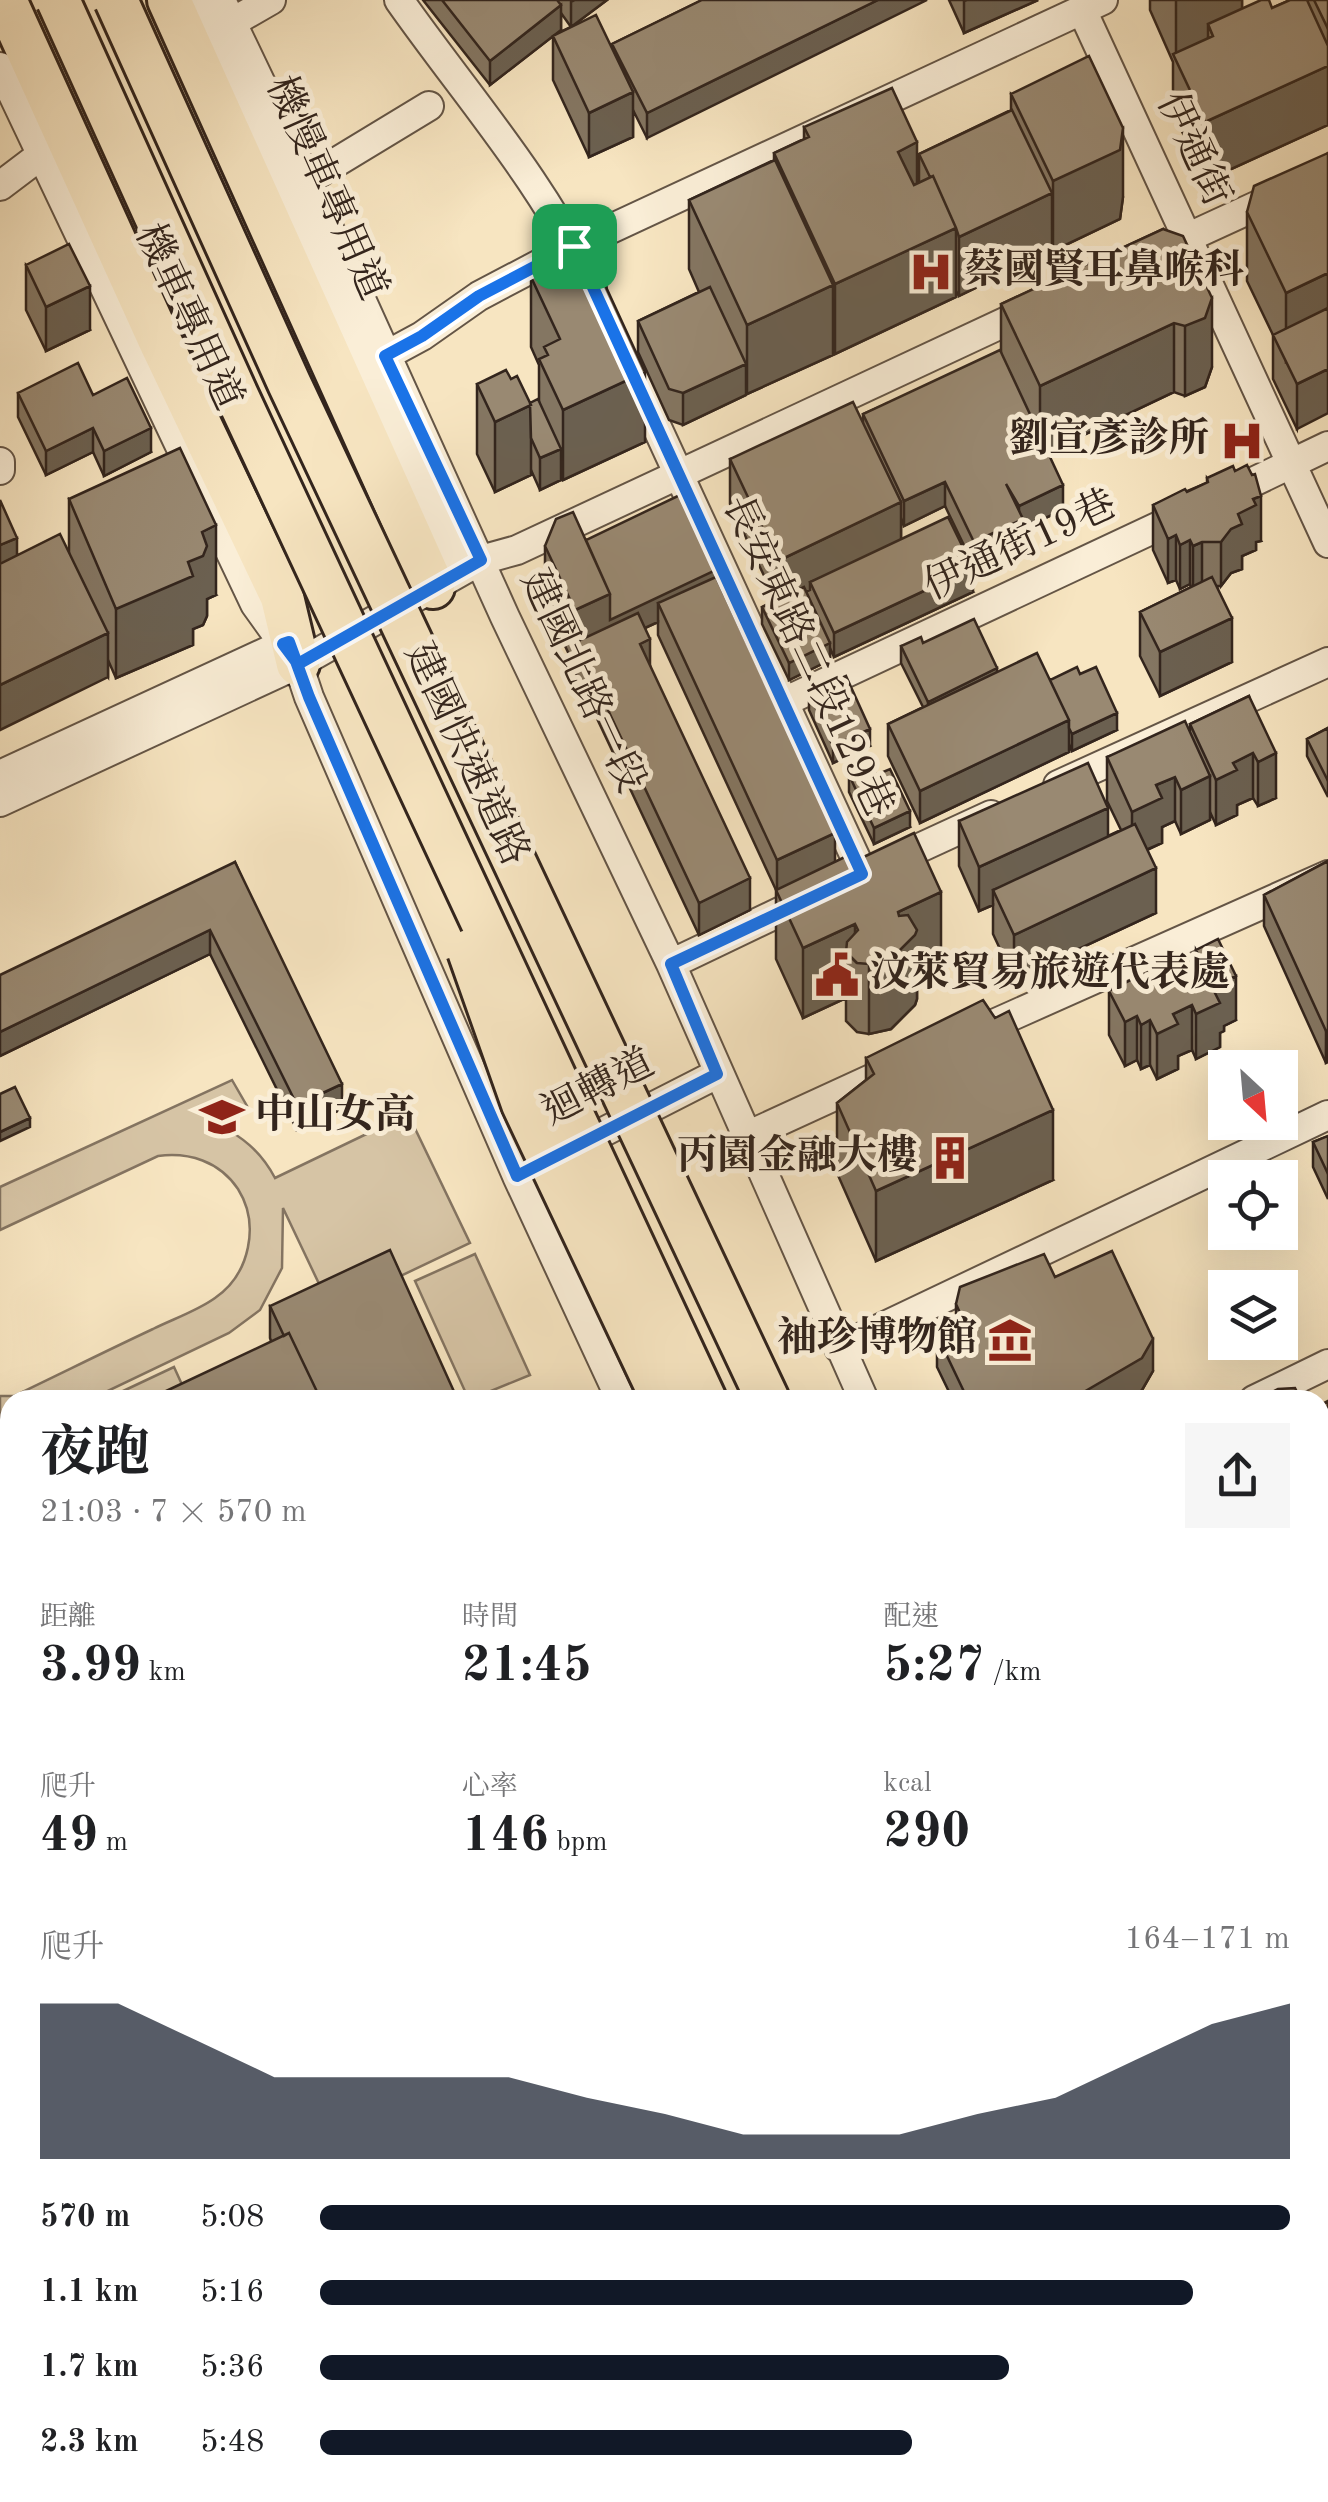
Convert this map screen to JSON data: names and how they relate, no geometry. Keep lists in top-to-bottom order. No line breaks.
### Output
{"streets":{"highway":["建國快速道路"],"street":["伊通街","機慢車專用道","機車專用道","伊通街19巷","長安東路二段129巷","建國北路一段","迴轉道"]},"crossings":[["伊通街","伊通街19巷"],["機慢車專用道","建國北路一段"],["伊通街19巷","長安東路二段129巷"],["建國北路一段","迴轉道"]],"places":{"hospital":["蔡國賢耳鼻喉科","劉宣彥診所"],"public building":["汶萊貿易旅遊代表處"],"school or university":["中山女高"],"building":["丙園金融大樓"],"museum":["袖珍博物館"]},"north":"bottom right","page":{"heading":["夜跑","21:03 · 7 × 570 m"],"stats":[["距離","3.99 km"],["時間","21:45"],["配速","5:27 /km"],["爬升","49 m"],["心率","146 bpm"],["kcal","290"]],"chart":["爬升","164–171 m"],"list":[{"name":"570 m","note":"5:08"},{"name":"1.1 km","note":"5:16"},{"name":"1.7 km","note":"5:36"},{"name":"2.3 km","note":"5:48"}]}}
